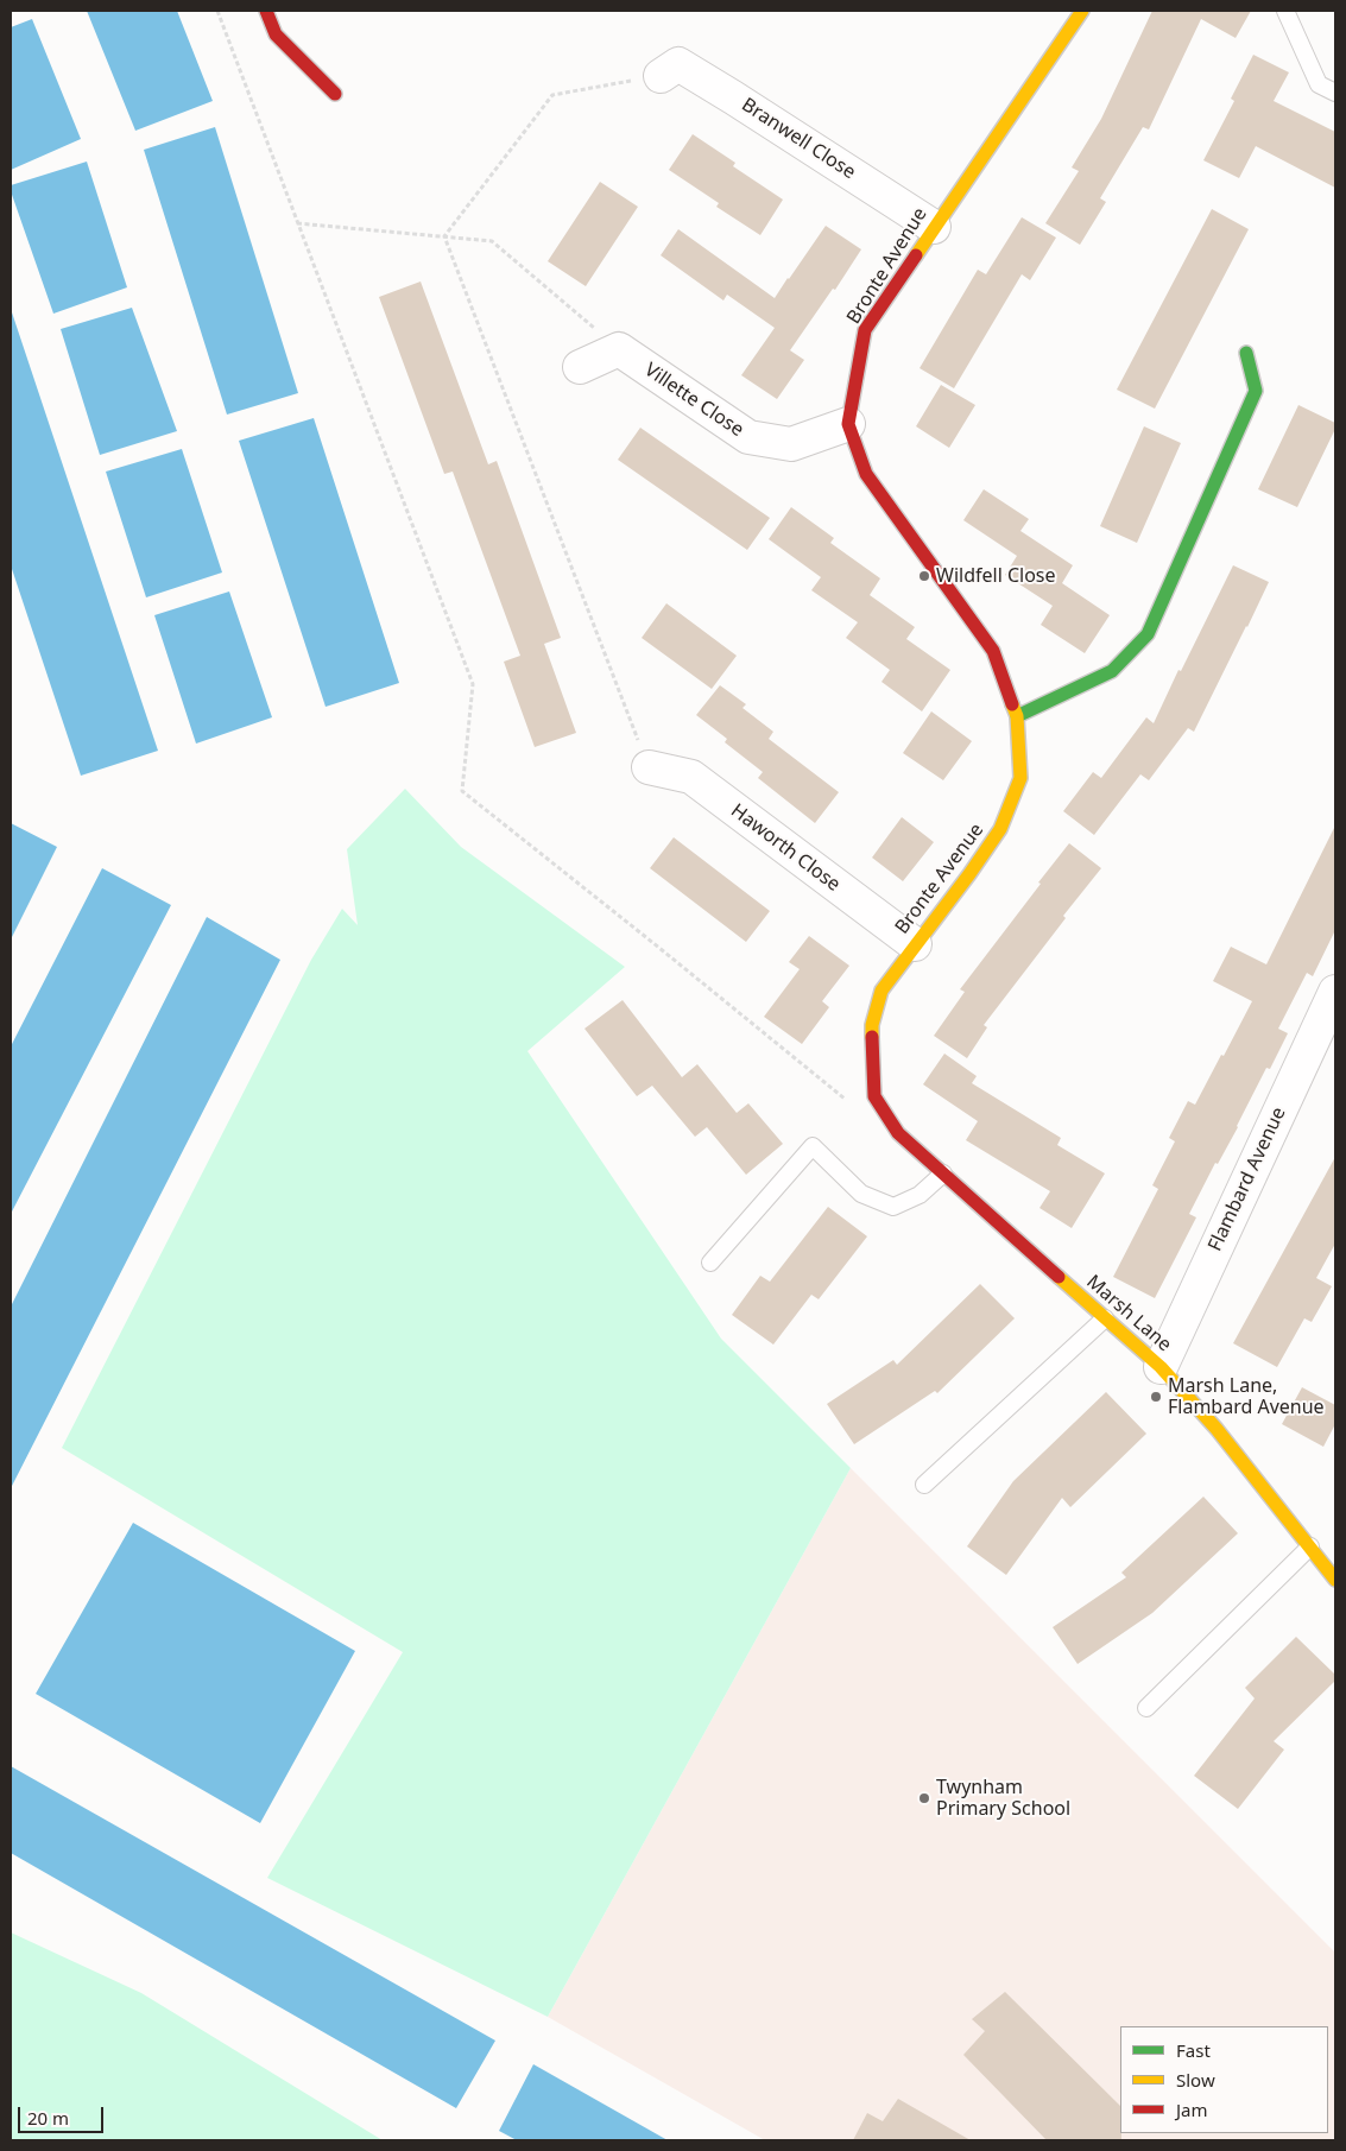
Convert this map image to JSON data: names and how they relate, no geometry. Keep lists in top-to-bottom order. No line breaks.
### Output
{"streets":{"street":["Branwell Close","Bronte Avenue","Villette Close","Haworth Close","Flambard Avenue","Marsh Lane"]},"crossings":[["Branwell Close","Bronte Avenue"],["Bronte Avenue","Villette Close"],["Bronte Avenue","Haworth Close"],["Bronte Avenue","Marsh Lane"],["Flambard Avenue","Marsh Lane"]],"places":["Wildfell Close","Marsh Lane, Flambard Avenue","Twynham Primary School"],"legend":["Fast","Slow","Jam"],"scale_bar":"20 m"}
